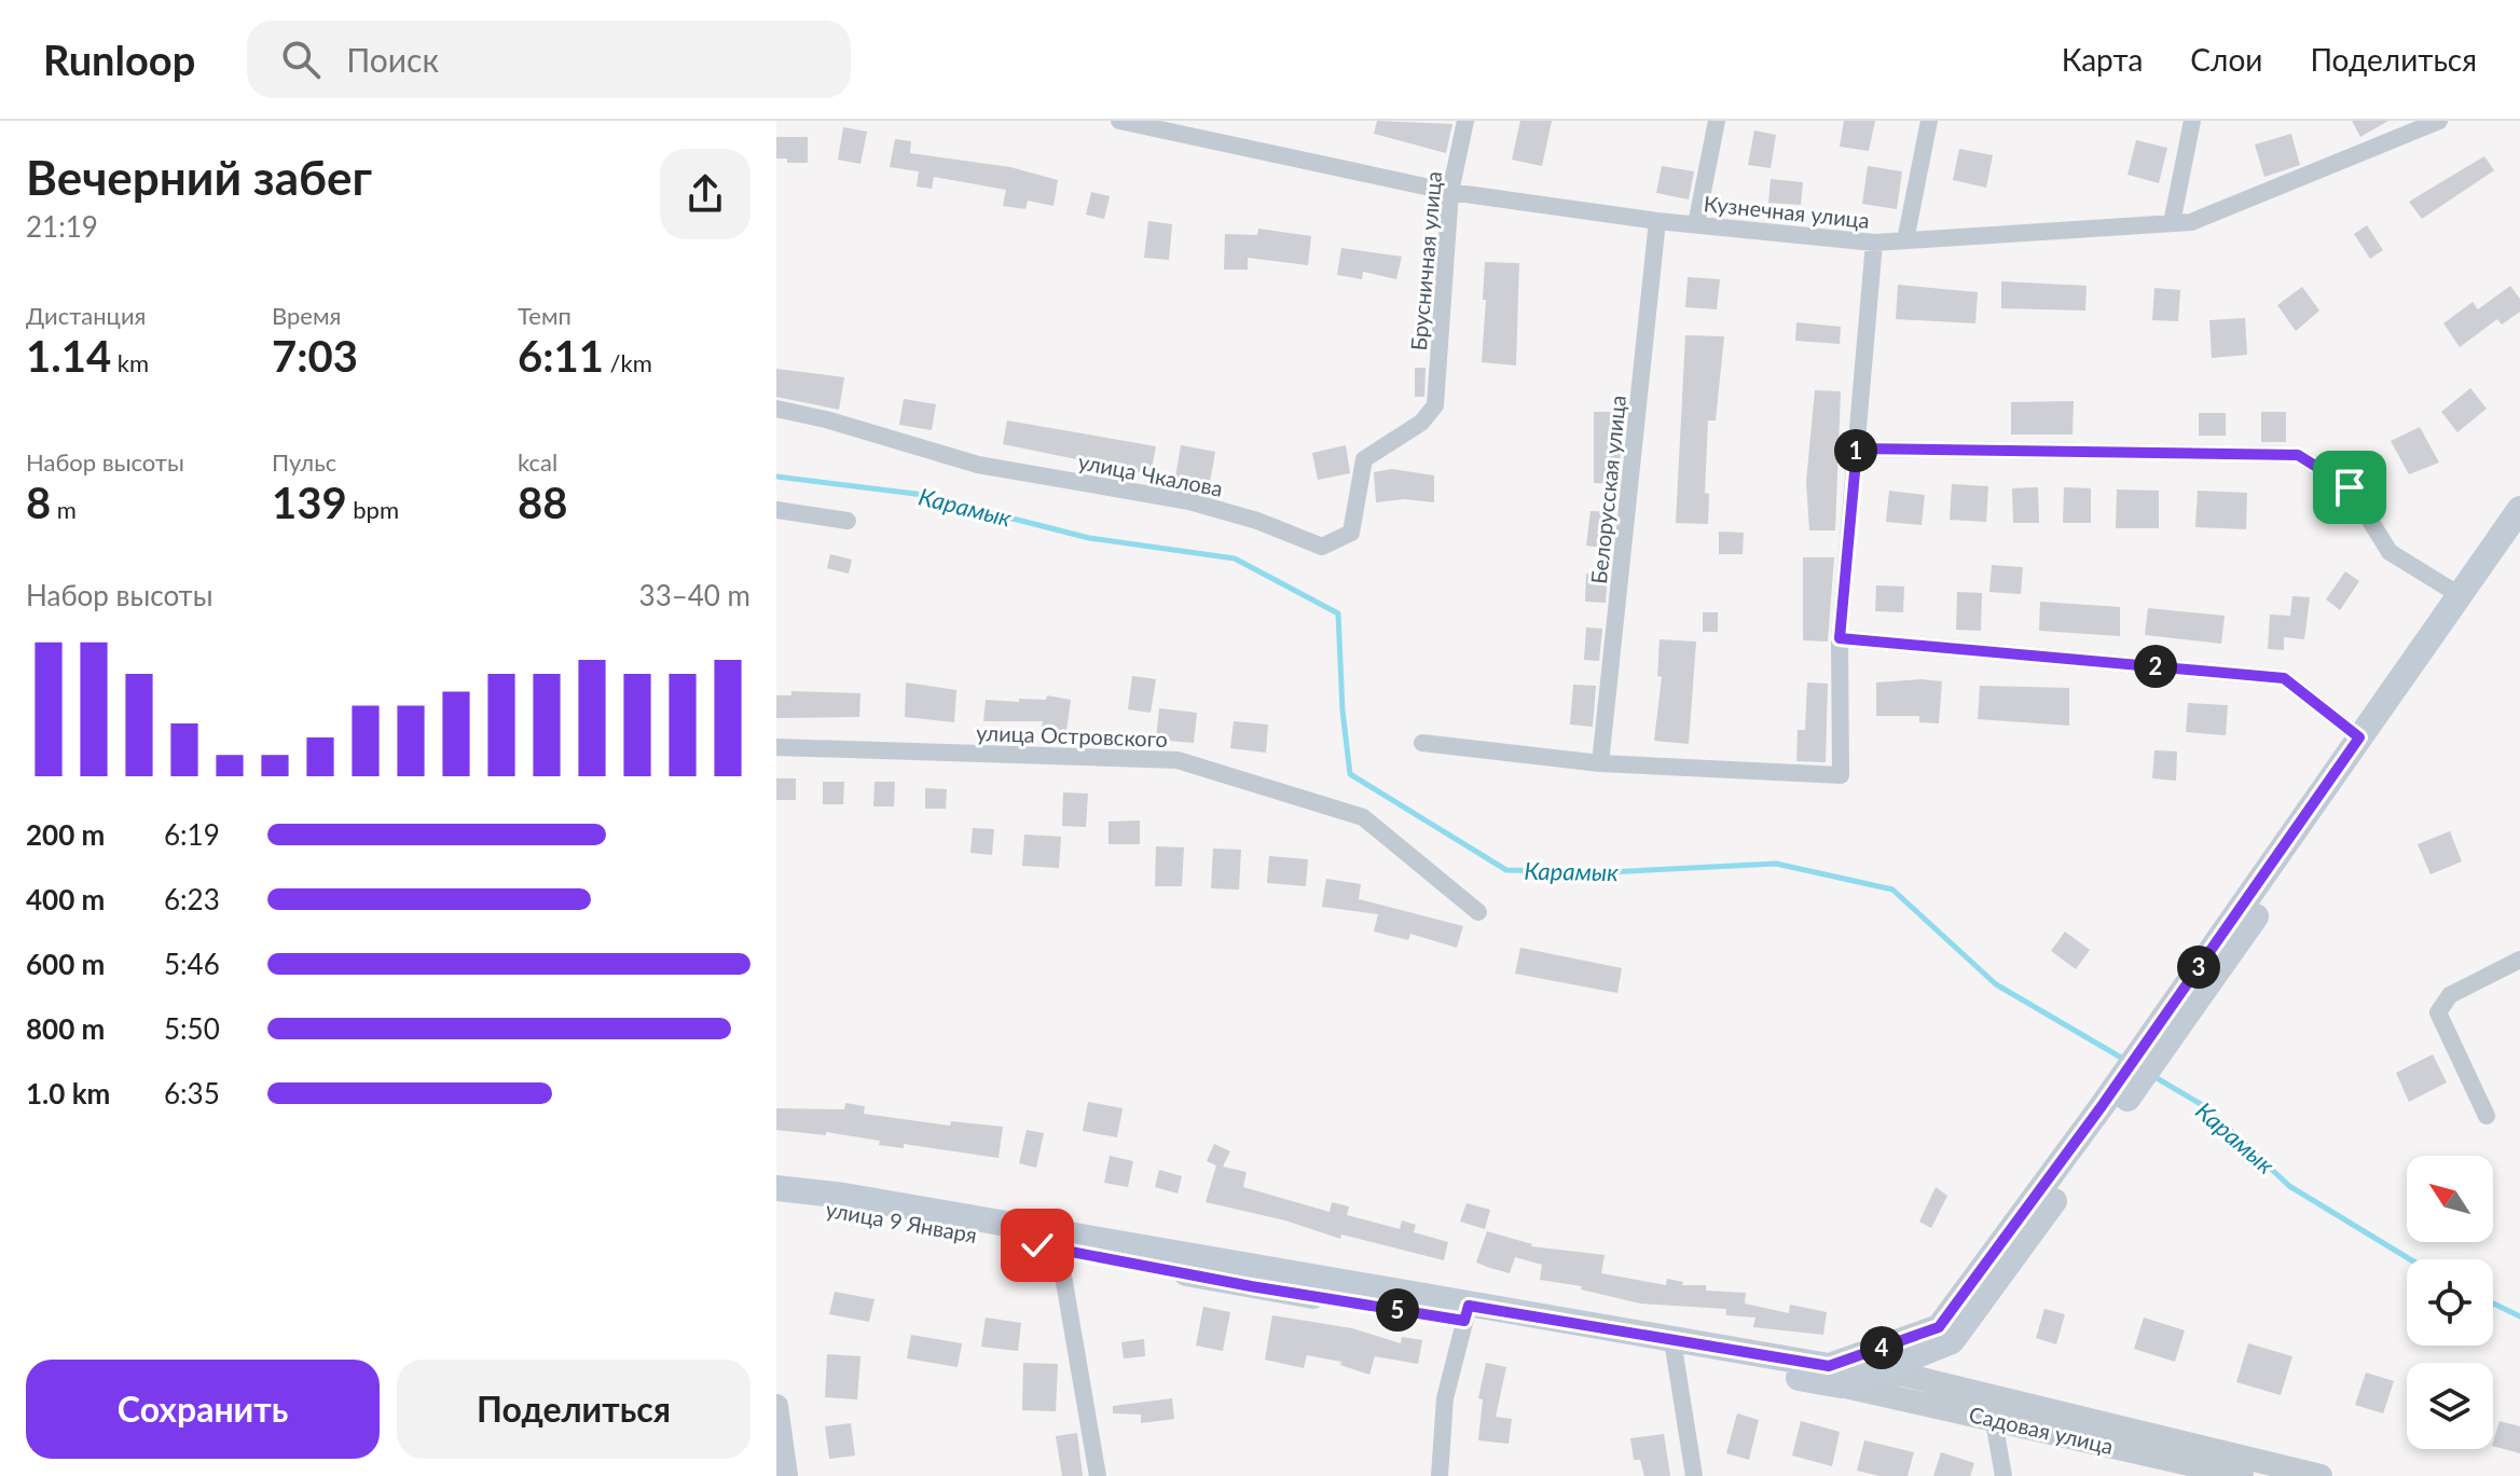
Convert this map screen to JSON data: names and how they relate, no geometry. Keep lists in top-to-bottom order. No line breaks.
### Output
{"streets":{"main road":["улица 9 Января"],"street":["Кузнечная улица","Брусничная улица","улица Чкалова","Белорусская улица","улица Островского","Садовая улица"]},"crossings":[["Кузнечная улица","Брусничная улица"],["Кузнечная улица","Белорусская улица"],["Брусничная улица","улица Чкалова"],["улица 9 Января","Садовая улица"]],"water":["Карамык"],"north":"top left","page":{"header":"Runloop","search":"Поиск","nav":["Карта","Слои","Поделиться"],"heading":["Вечерний забег","21:19"],"stats":[["Дистанция","1.14 km"],["Время","7:03"],["Темп","6:11 /km"],["Набор высоты","8 m"],["Пульс","139 bpm"],["kcal","88"]],"pins":["1","2","3","5","4"],"chart":["Набор высоты","33–40 m"],"list":[{"name":"200 m","note":"6:19"},{"name":"400 m","note":"6:23"},{"name":"600 m","note":"5:46"},{"name":"800 m","note":"5:50"},{"name":"1.0 km","note":"6:35"}],"buttons":["Сохранить","Поделиться"]}}
